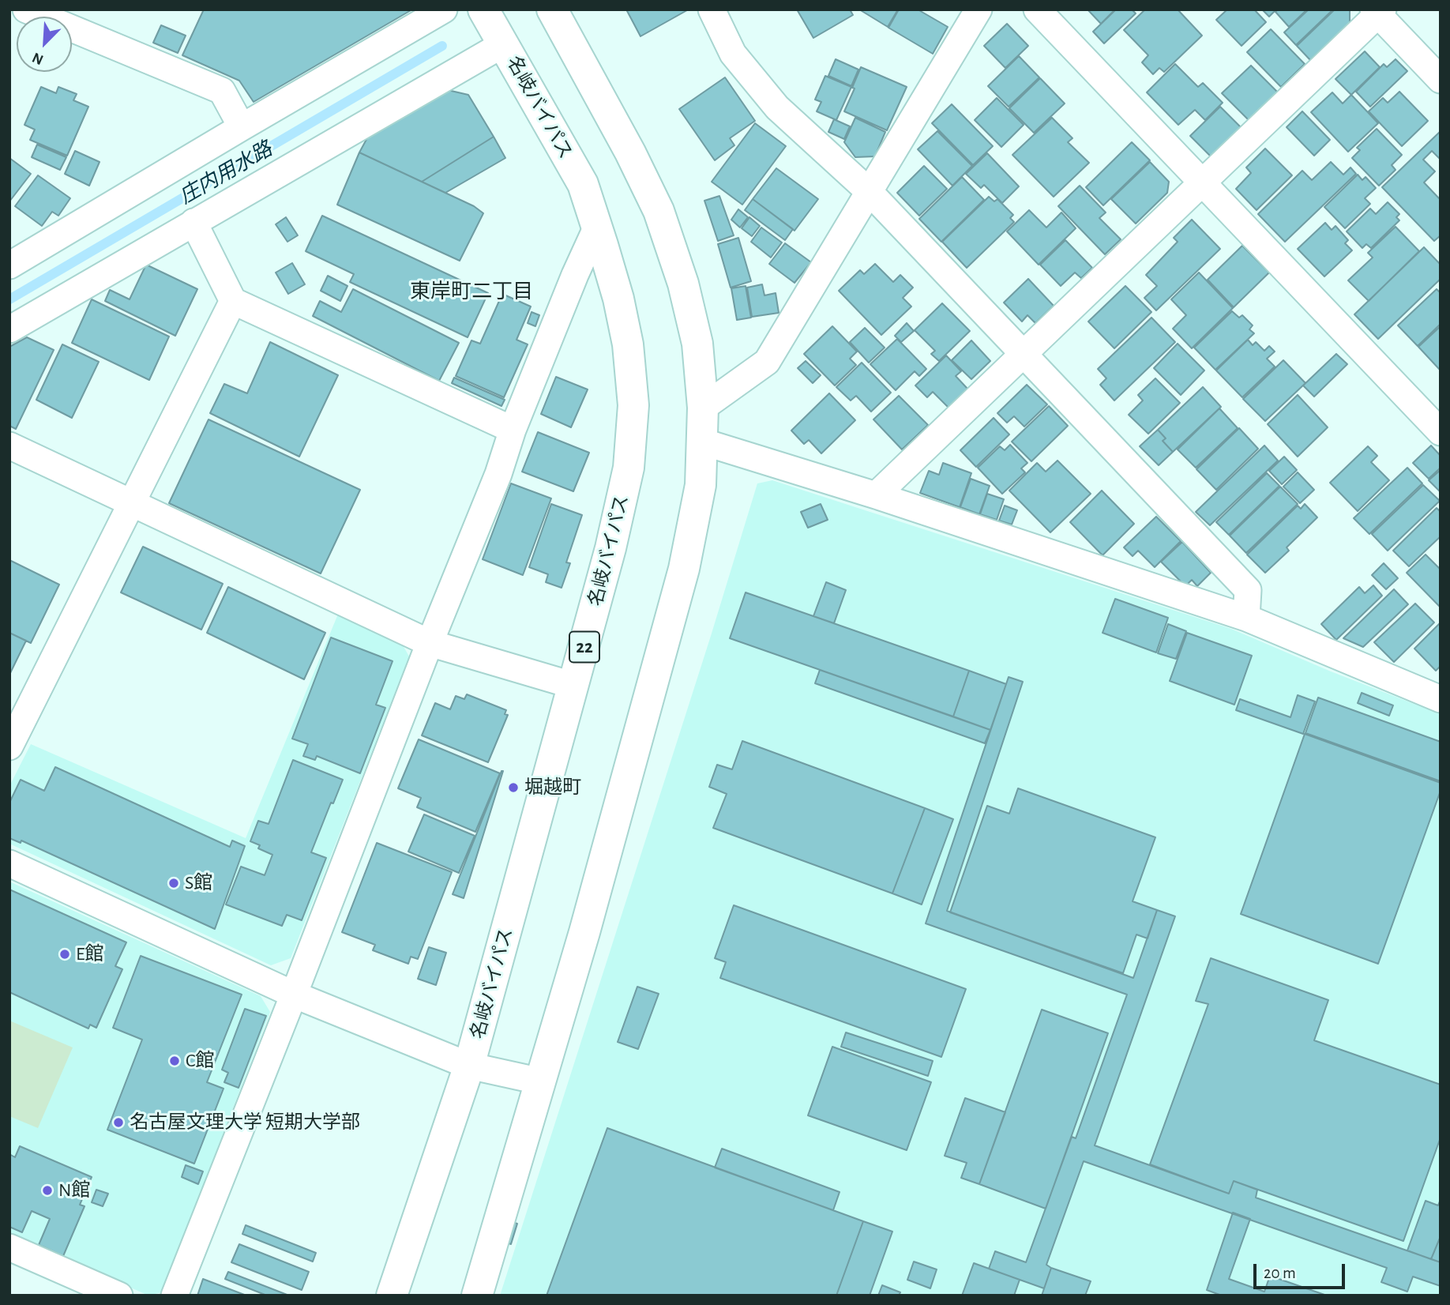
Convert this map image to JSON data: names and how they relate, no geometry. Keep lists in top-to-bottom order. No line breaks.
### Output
{"streets":{"highway":["名岐バイパス","22"]},"districts":["東岸町二丁目"],"water":["庄内用水路"],"places":["堀越町","S館","E館","C館","名古屋文理大学 短期大学部","N館"],"scale_bar":"20 m","north":"bottom left"}
